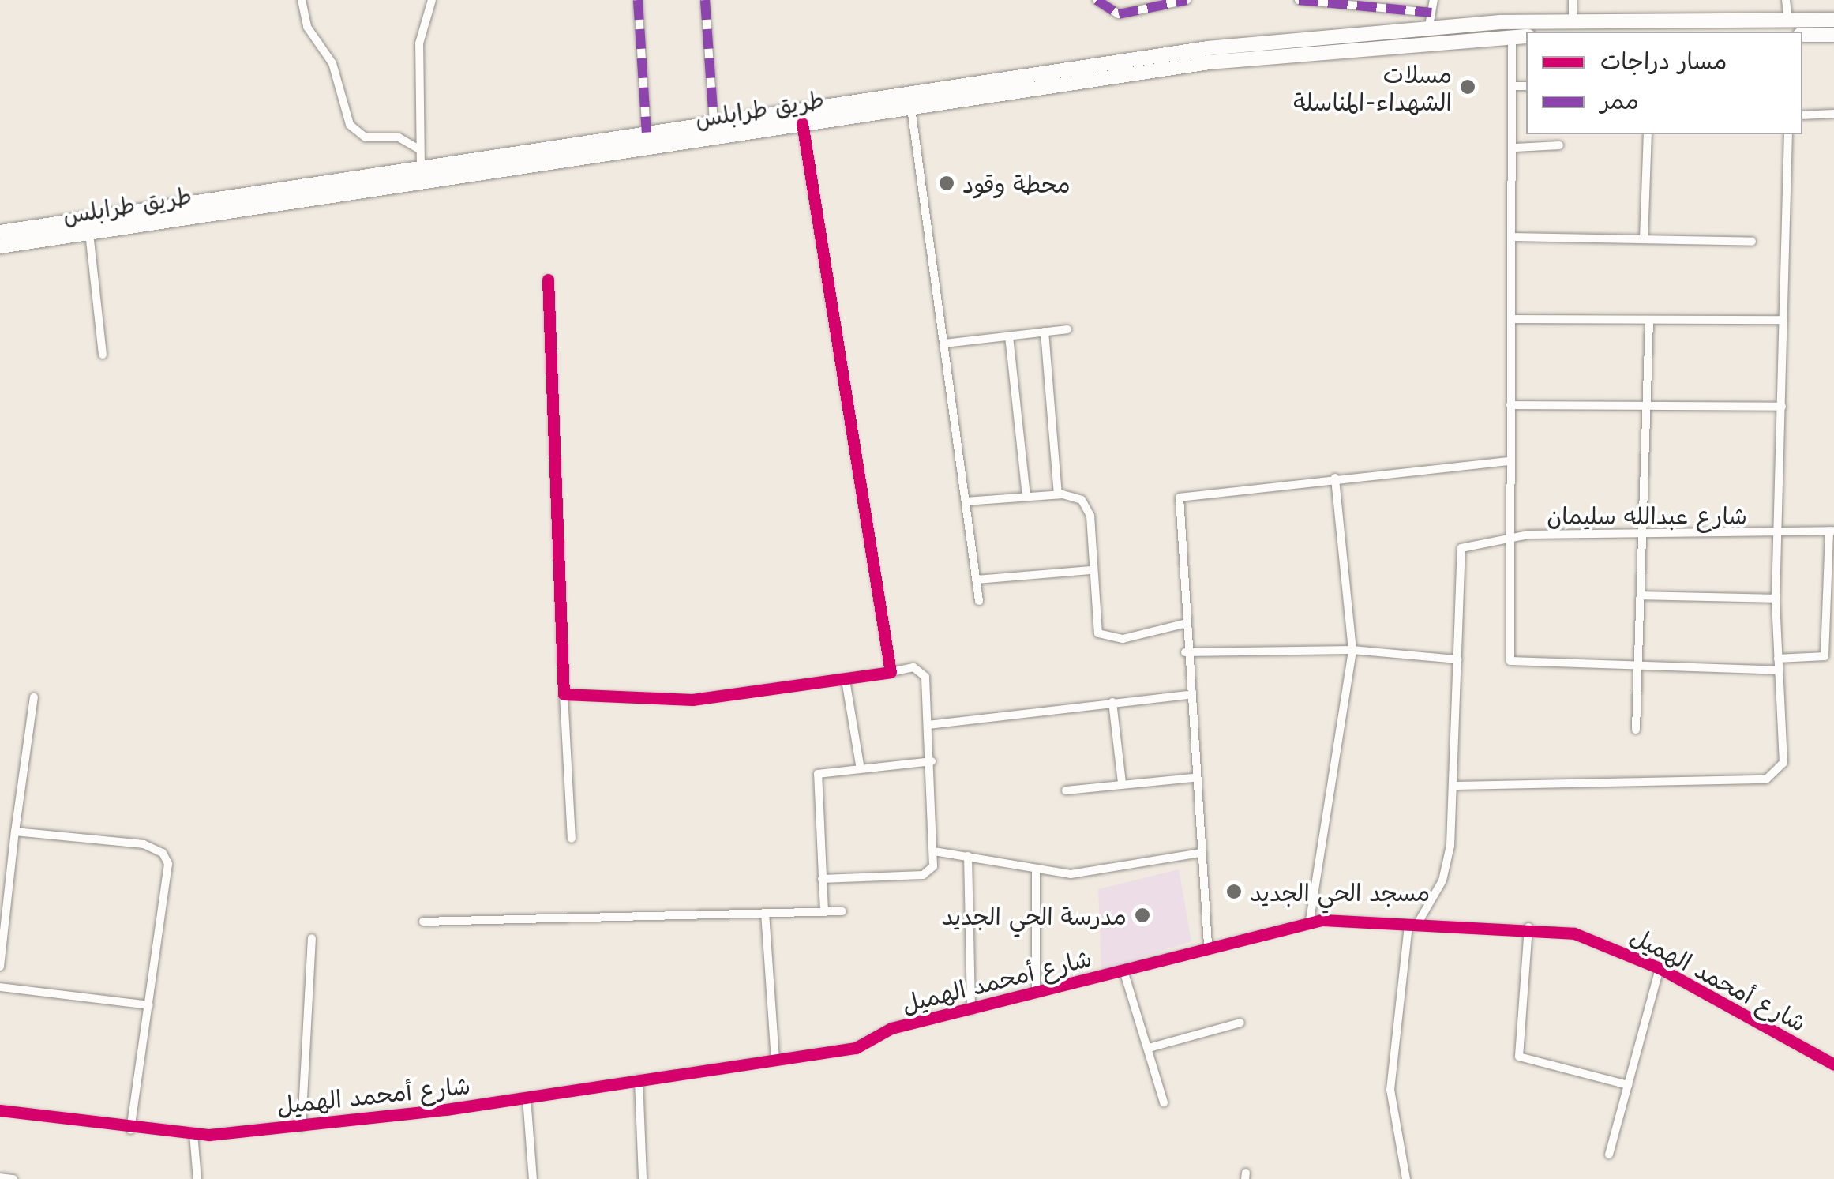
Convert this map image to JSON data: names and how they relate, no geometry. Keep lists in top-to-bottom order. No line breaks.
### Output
{"streets":{"highway":["طريق طرابلس"],"street":["شارع عبدالله سليمان","شارع أمحمد الهميل"]},"places":["مسلات الشهداء-المناسلة","محطة وقود","مسجد الحي الجديد","مدرسة الحي الجديد"],"legend":["مسار دراجات","ممر"]}
